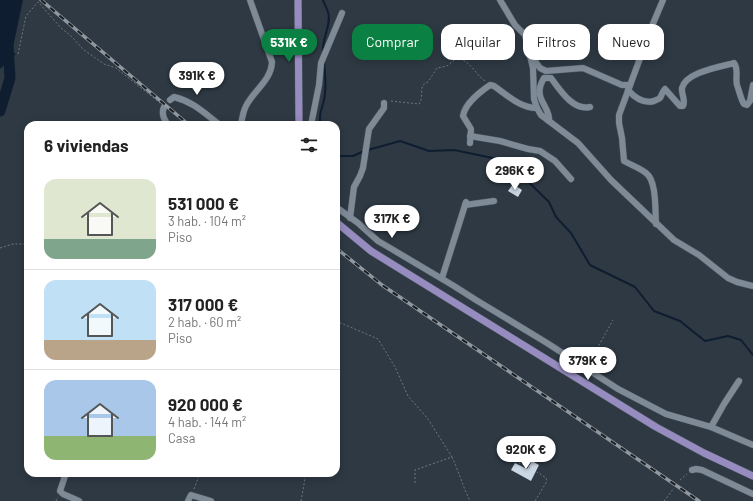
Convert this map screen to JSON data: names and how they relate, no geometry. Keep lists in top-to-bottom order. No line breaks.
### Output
{"page":{"chip":["Comprar","Alquilar","Filtros","Nuevo"],"price":["531K €","391K €","296K €","317K €","379K €","920K €"],"heading":"6 viviendas","list":[{"name":"531 000 €","note":"3 hab. · 104 m² · Piso"},{"name":"317 000 €","note":"2 hab. · 60 m² · Piso"},{"name":"920 000 €","note":"4 hab. · 144 m² · Casa"}]}}
